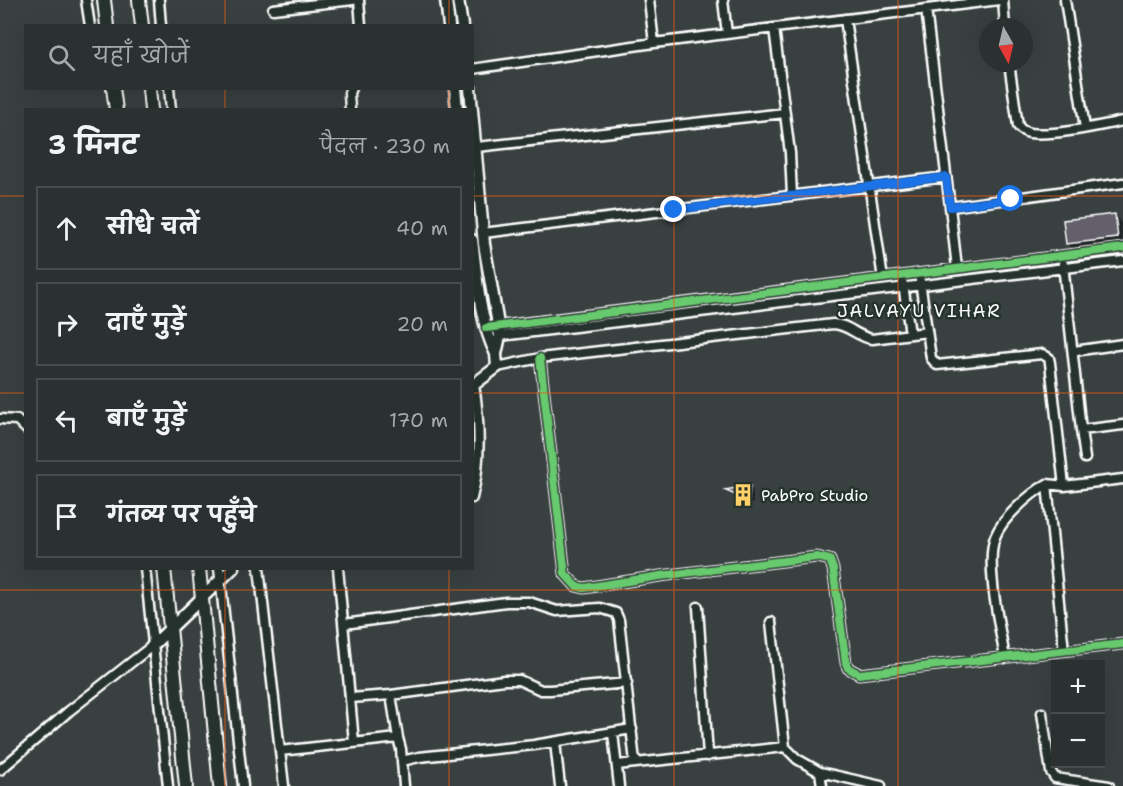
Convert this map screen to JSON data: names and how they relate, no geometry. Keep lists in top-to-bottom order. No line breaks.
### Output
{"districts":["JALVAYU VIHAR"],"places":{"building":["PabPro Studio"]},"north":"bottom","page":{"search":"यहाँ खोजें","heading":["3 मिनट","पैदल · 230 m"],"list":[["सीधे चलें","40 m"],["दाएँ मुड़ें","20 m"],["बाएँ मुड़ें","170 m"],"गंतव्य पर पहुँचे"],"map_buttons":["+","−"]}}
